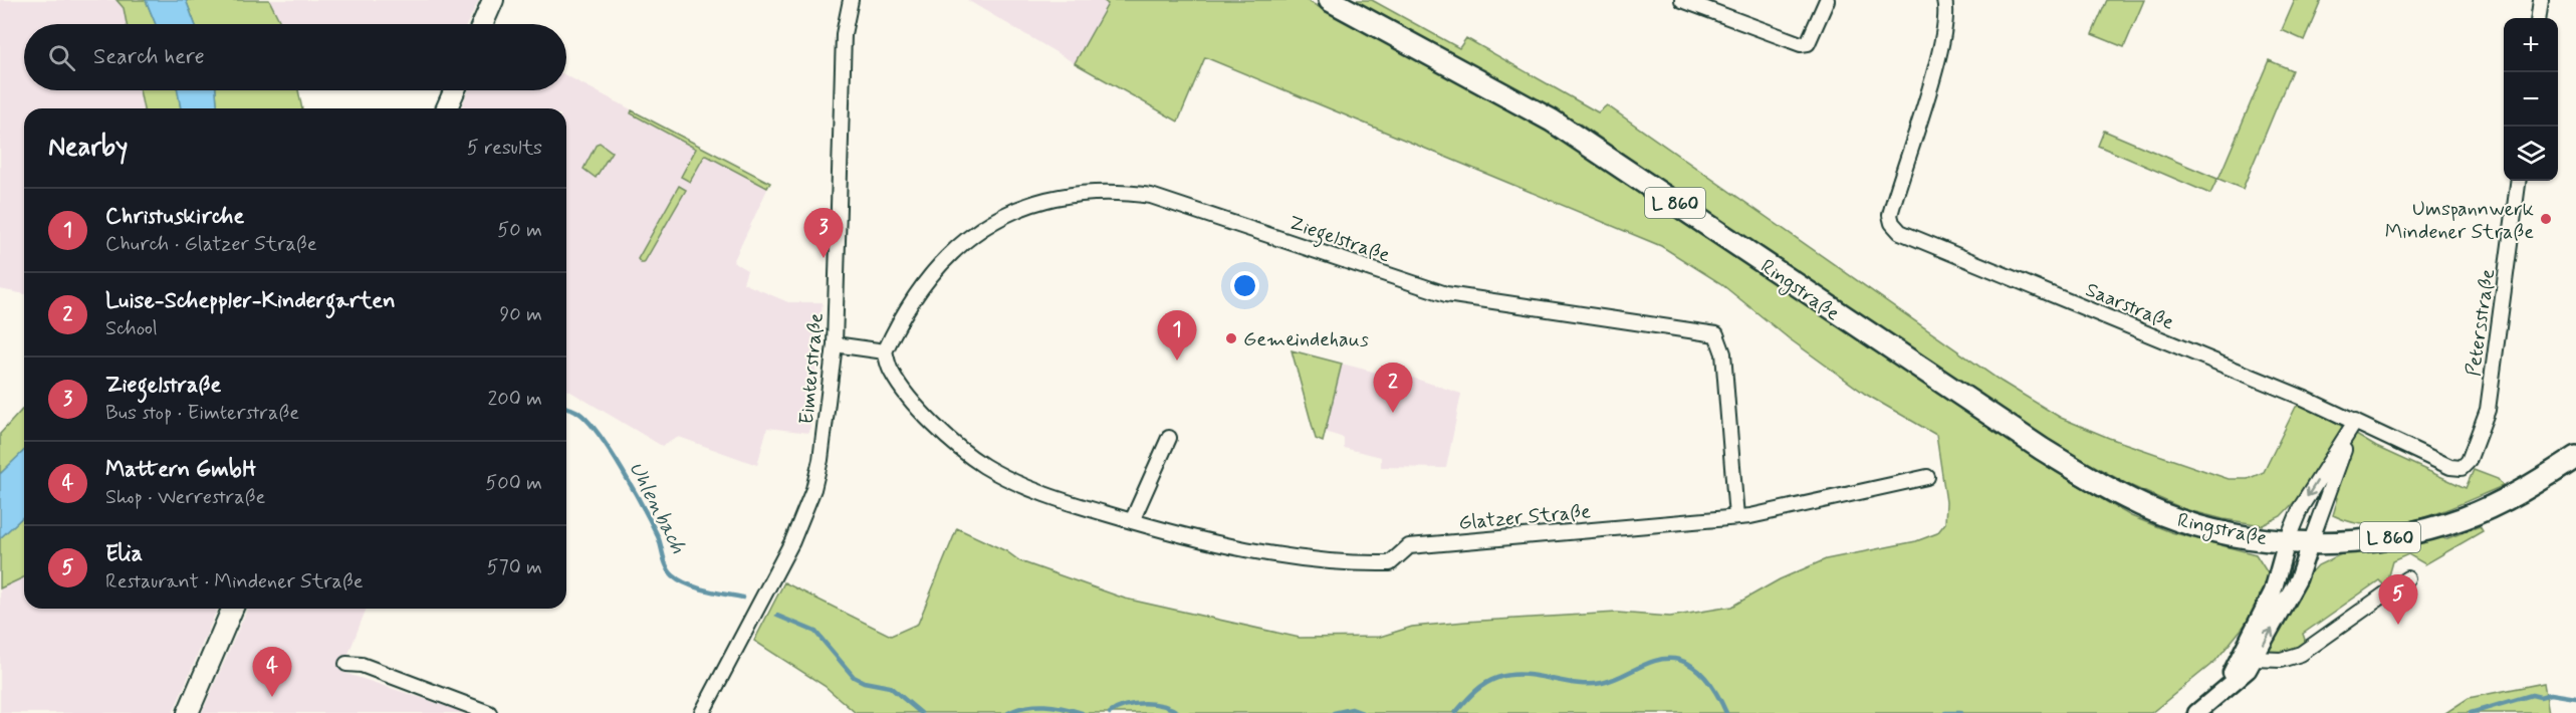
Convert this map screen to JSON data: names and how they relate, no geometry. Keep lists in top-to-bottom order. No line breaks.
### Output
{"streets":{"main road":["L 860","Ringstraße"],"street":["Ziegelstraße","Saarstraße","Petersstraße","Eimterstraße","Glatzer Straße"]},"crossings":[["L 860","Ringstraße"],["Ziegelstraße","Glatzer Straße"],["Saarstraße","Petersstraße"]],"water":["Uhlenbach"],"places":["Umspannwerk Mindener Straße","Gemeindehaus"],"page":{"map_buttons":["+","−"],"search":"Search here","heading":["Nearby","5 results"],"list":[{"mark":"1","name":"Christuskirche","note":"Church · Glatzer Straße","value":"50 m"},{"mark":"2","name":"Luise-Scheppler-Kindergarten","note":"School","value":"90 m"},{"mark":"3","name":"Ziegelstraße","note":"Bus stop · Eimterstraße","value":"200 m"},{"mark":"4","name":"Mattern GmbH","note":"Shop · Werrestraße","value":"500 m"},{"mark":"5","name":"Elia","note":"Restaurant · Mindener Straße","value":"570 m"}],"pins":["3","1","2","5","4"]}}
